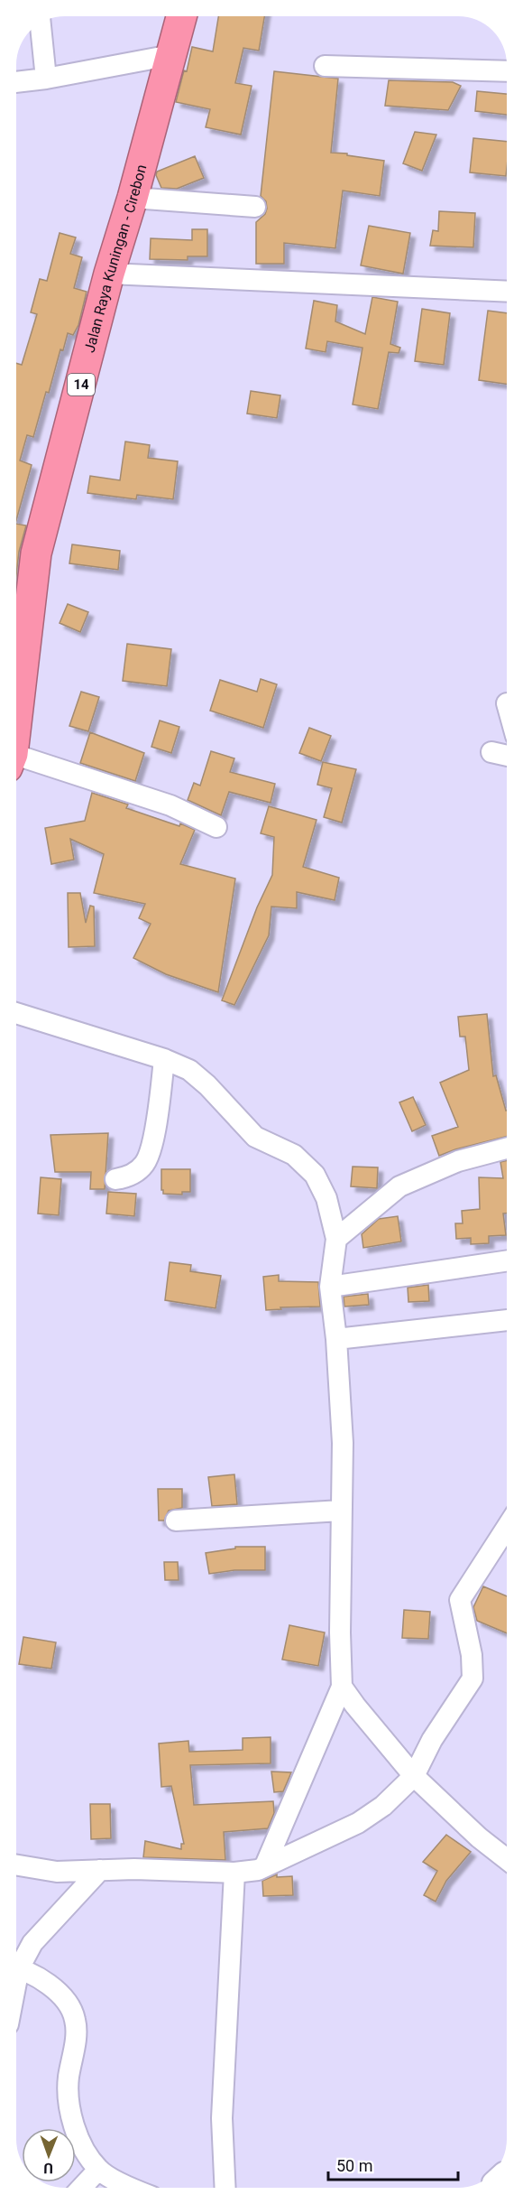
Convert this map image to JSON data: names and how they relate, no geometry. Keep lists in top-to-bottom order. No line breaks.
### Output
{"streets":{"highway":["Jalan Raya Kuningan - Cirebon","14"]},"scale_bar":"50 m","north":"bottom"}
